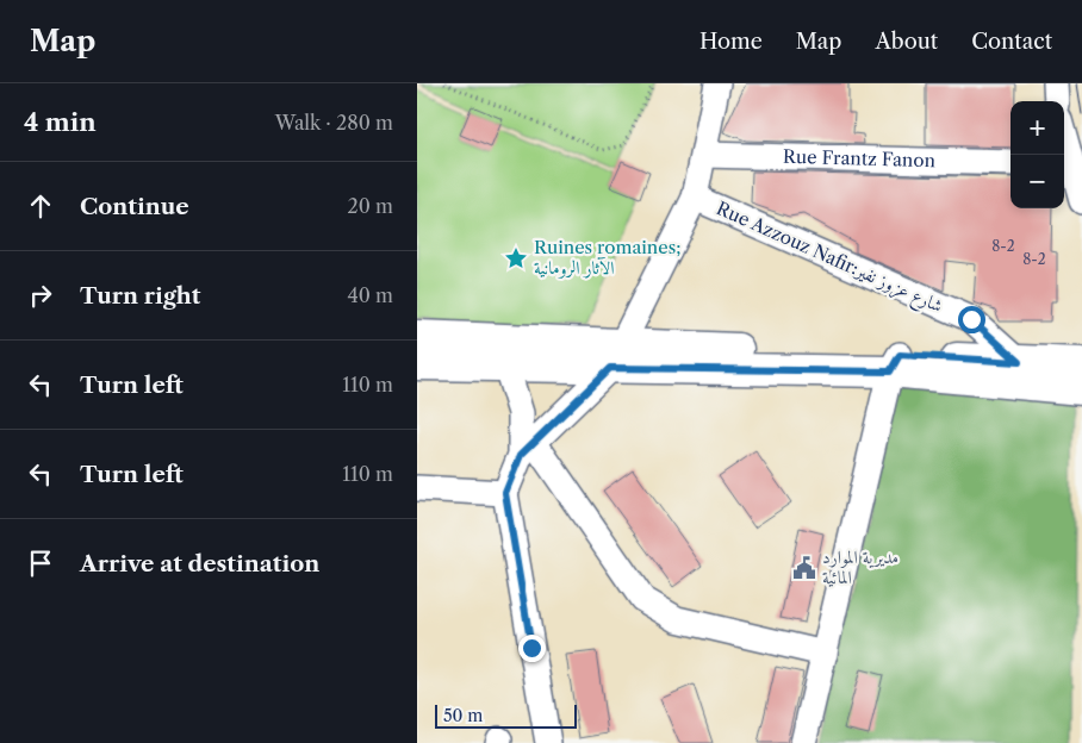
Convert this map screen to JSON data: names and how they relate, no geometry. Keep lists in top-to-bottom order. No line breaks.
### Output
{"streets":{"street":["Rue Frantz Fanon","Rue Azzouz Nafir;شارع عزوز نفير"]},"places":{"place":["Ruines romaines; الآثار الرومانية"],"public building":["مديرية الموارد المائية"]},"house_numbers":["8-2","8-2"],"scale_bar":"50 m","page":{"header":"Map","nav":["Home","Map","About","Contact"],"heading":["4 min","Walk · 280 m"],"map_buttons":["+","−"],"list":[["Continue","20 m"],["Turn right","40 m"],["Turn left","110 m"],["Turn left","110 m"],"Arrive at destination"],"scale":"50 m"}}
